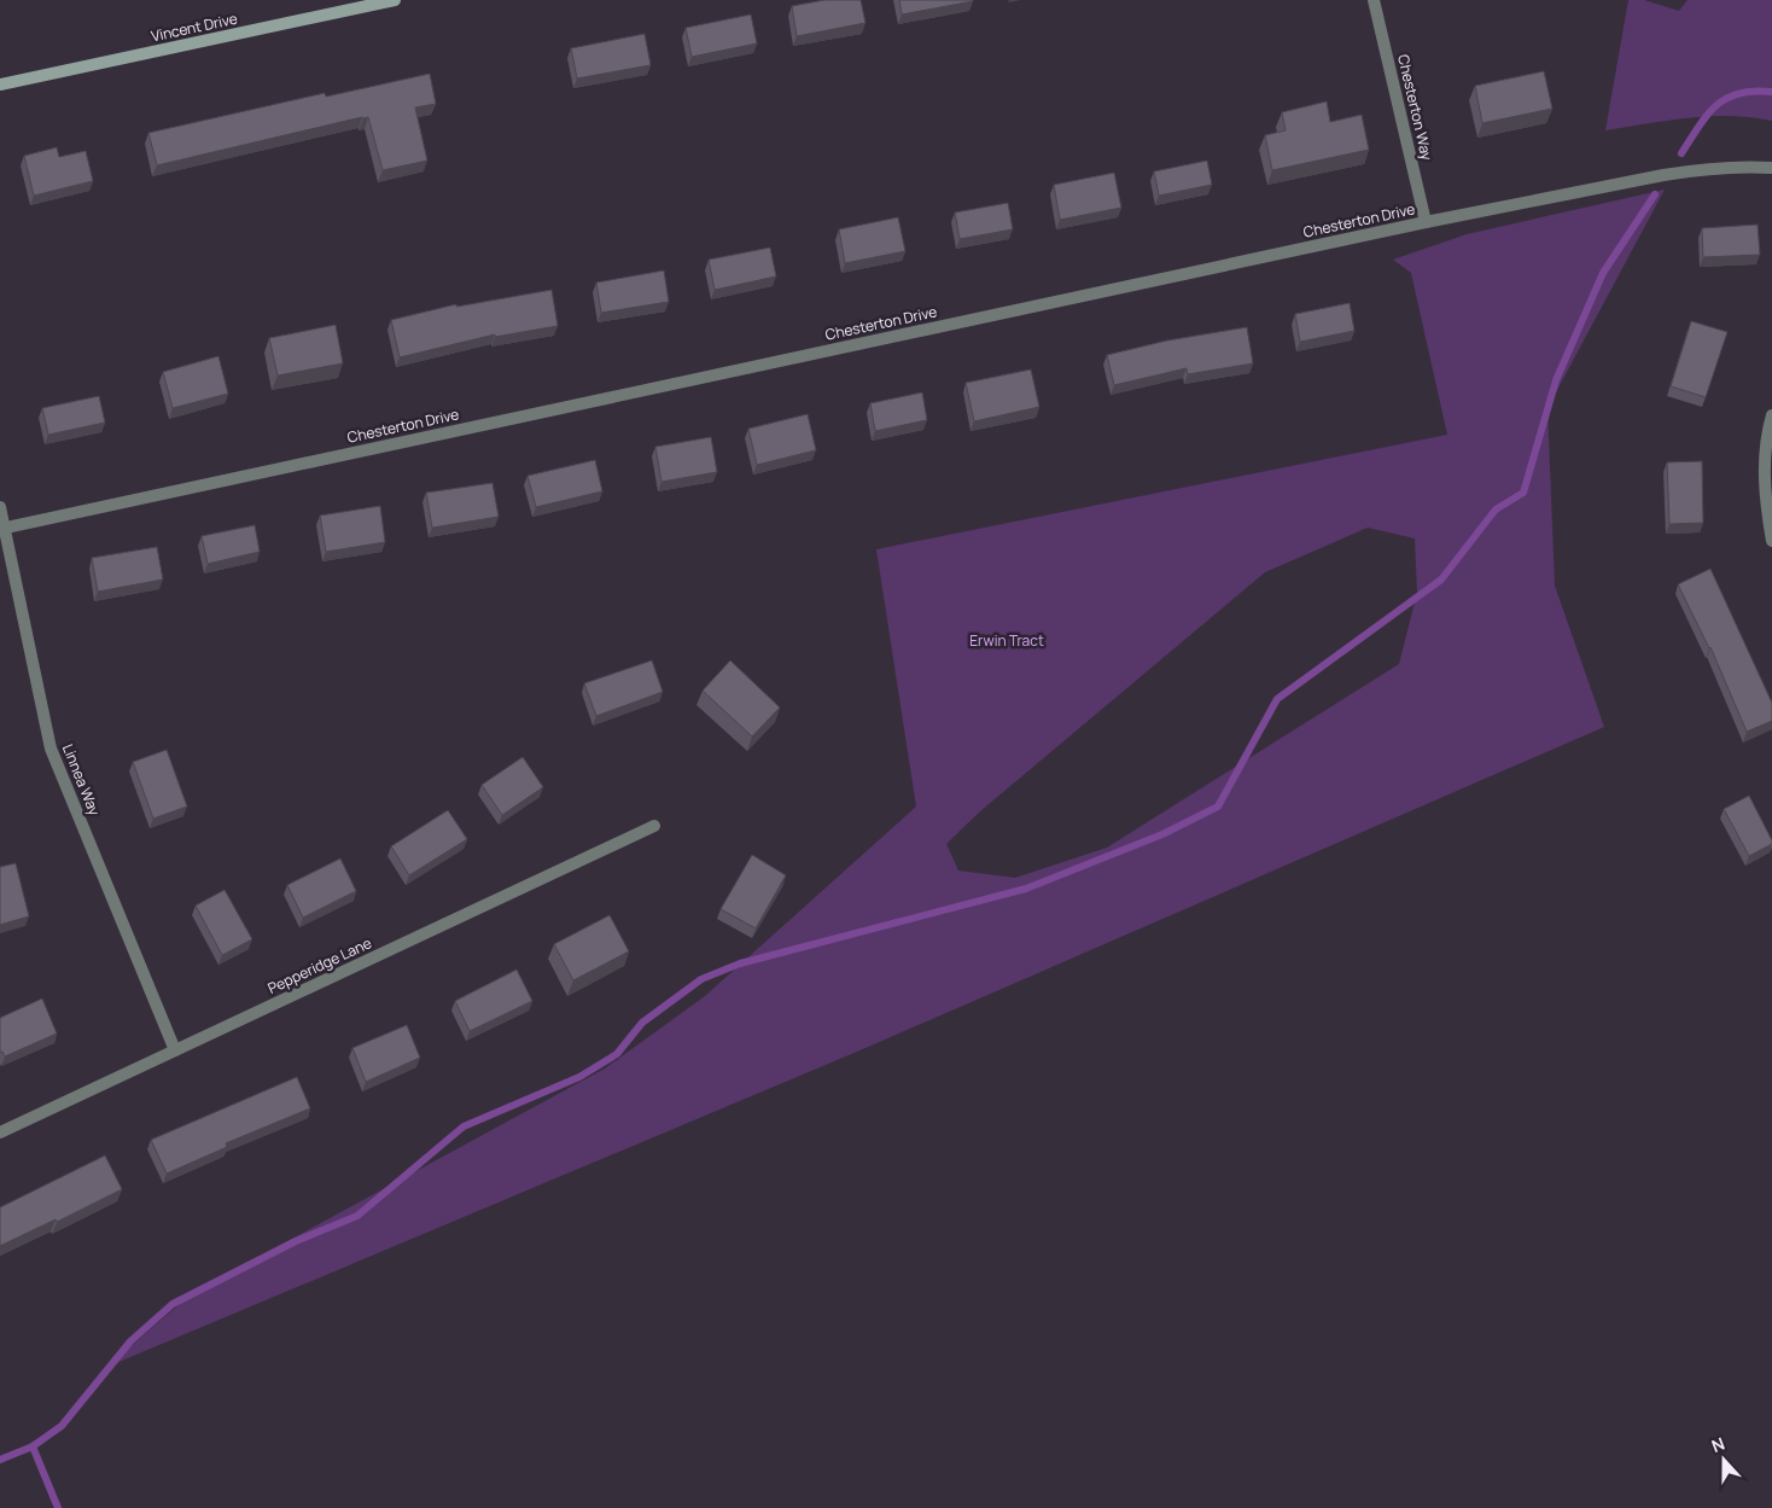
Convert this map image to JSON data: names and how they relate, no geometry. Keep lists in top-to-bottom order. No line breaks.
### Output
{"streets":{"street":["Vincent Drive","Chesterton Way","Chesterton Drive","Linnea Way","Pepperidge Lane"]},"crossings":[["Chesterton Way","Chesterton Drive"],["Chesterton Drive","Linnea Way"],["Linnea Way","Pepperidge Lane"]],"parks":["Erwin Tract"],"north":"top"}
